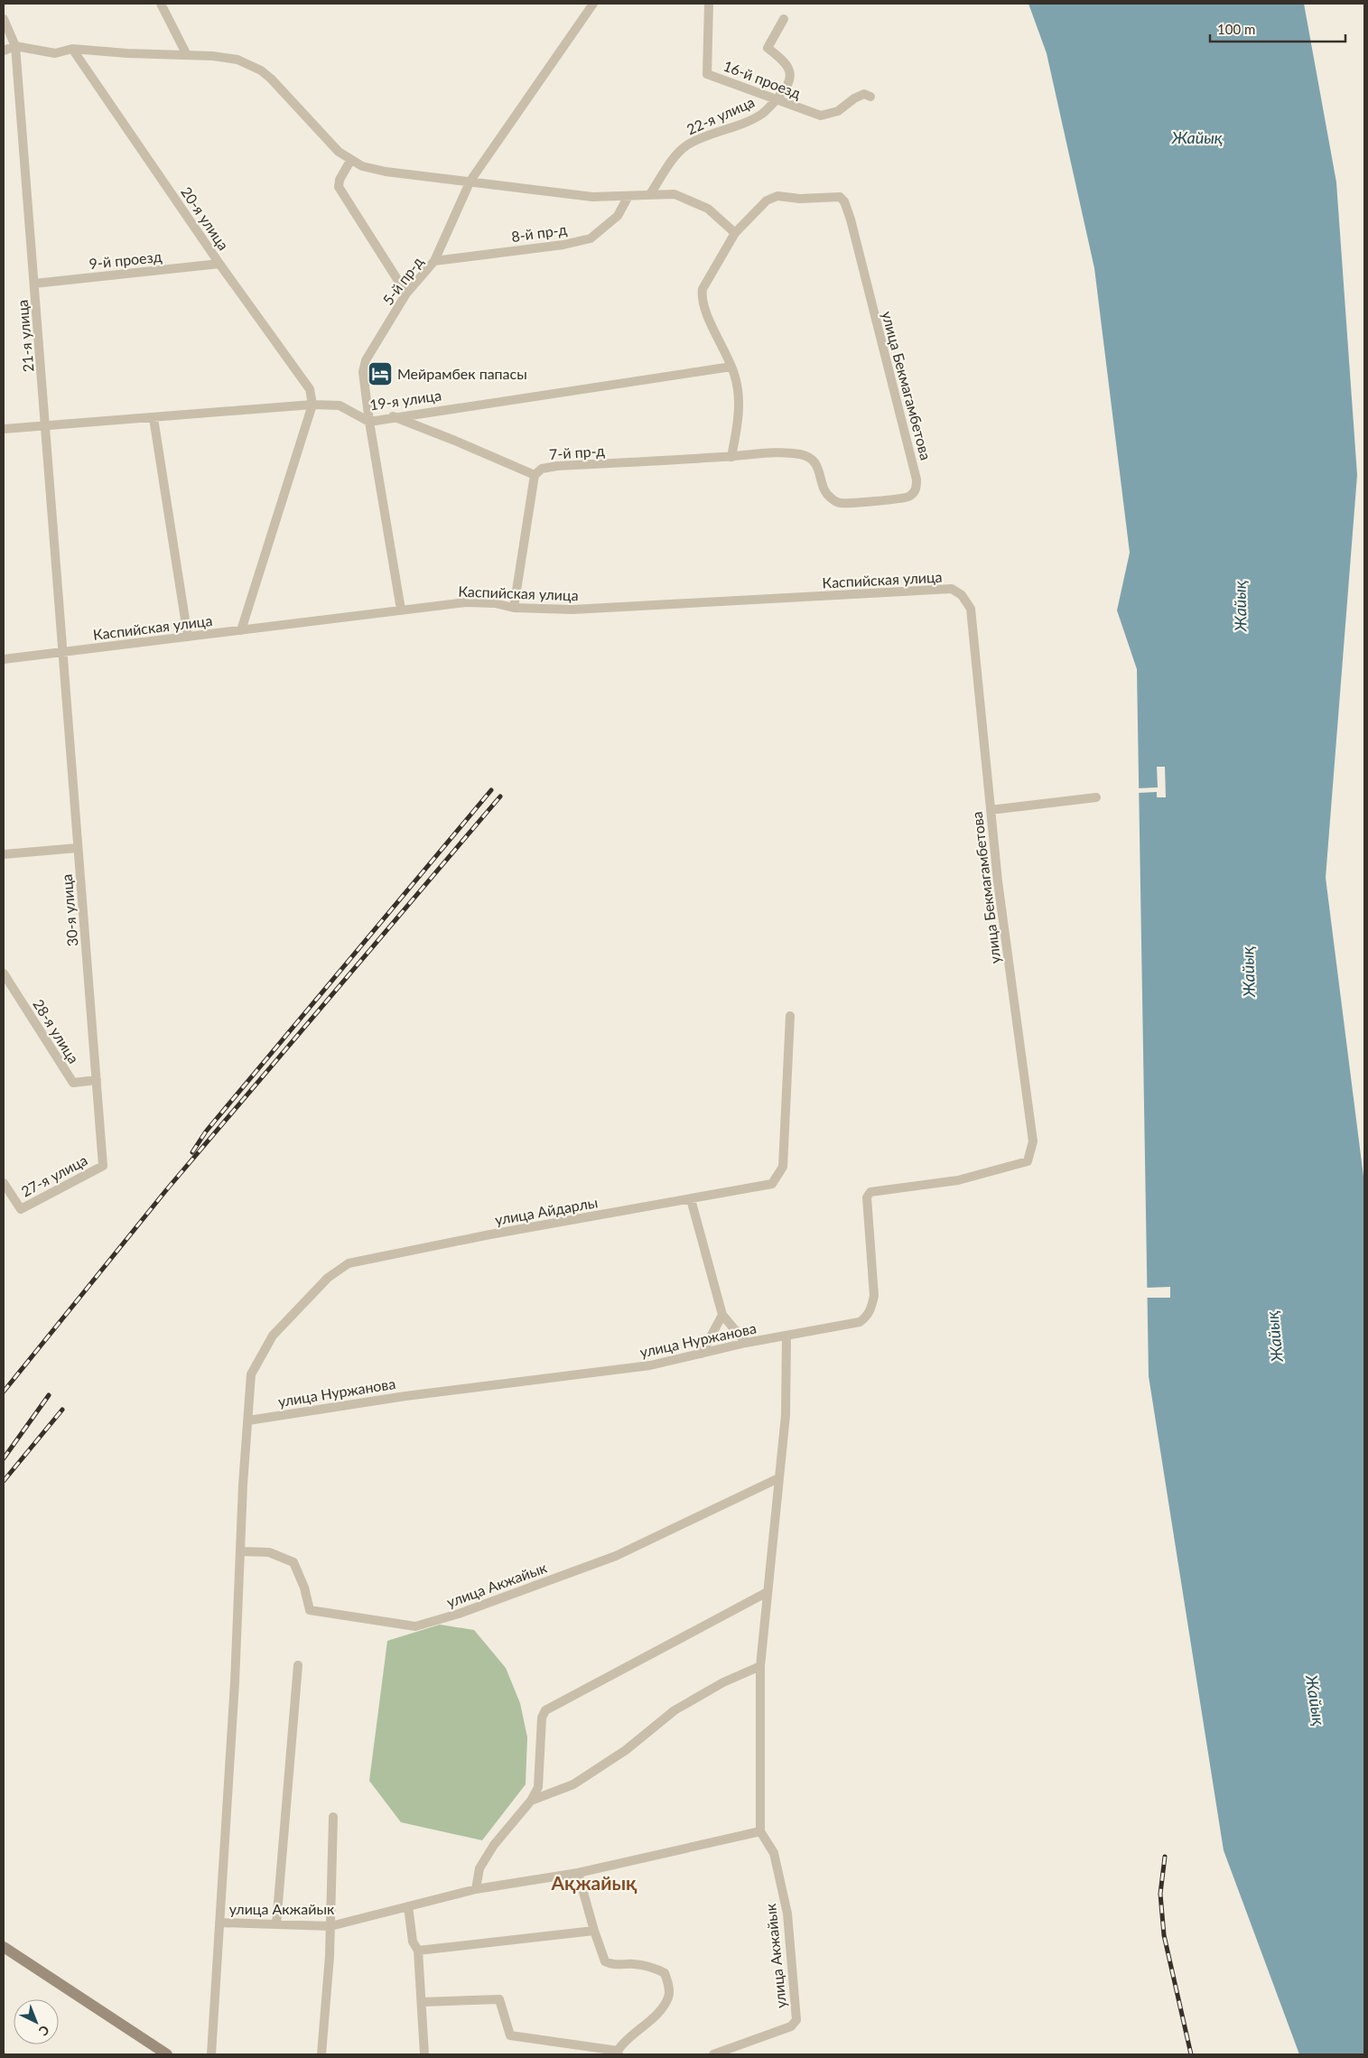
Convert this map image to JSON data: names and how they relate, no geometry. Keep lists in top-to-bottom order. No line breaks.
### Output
{"streets":{"street":["16-й проезд","22-я улица","20-я улица","8-й пр-д","9-й проезд","5-й пр-д","21-я улица","улица Бекмагамбетова","19-я улица","7-й пр-д","Каспийская улица","30-я улица","28-я улица","27-я улица","улица Айдарлы","улица Нуржанова","улица Акжайык"]},"crossings":[["16-й проезд","22-я улица"],["20-я улица","9-й проезд"],["20-я улица","19-я улица"],["8-й пр-д","5-й пр-д"],["9-й проезд","21-я улица"],["5-й пр-д","19-я улица"],["5-й пр-д","Каспийская улица"],["21-я улица","19-я улица"],["21-я улица","Каспийская улица"],["21-я улица","30-я улица"],["улица Бекмагамбетова","7-й пр-д"],["улица Бекмагамбетова","Каспийская улица"],["улица Бекмагамбетова","улица Нуржанова"],["7-й пр-д","Каспийская улица"],["Каспийская улица","30-я улица"],["30-я улица","28-я улица"],["30-я улица","27-я улица"],["улица Айдарлы","улица Нуржанова"],["улица Айдарлы","улица Акжайык"]],"districts":["Ақжайық"],"water":["Жайық"],"places":{"hotel":["Мейрамбек папасы"]},"scale_bar":"100 m","north":"bottom right"}
